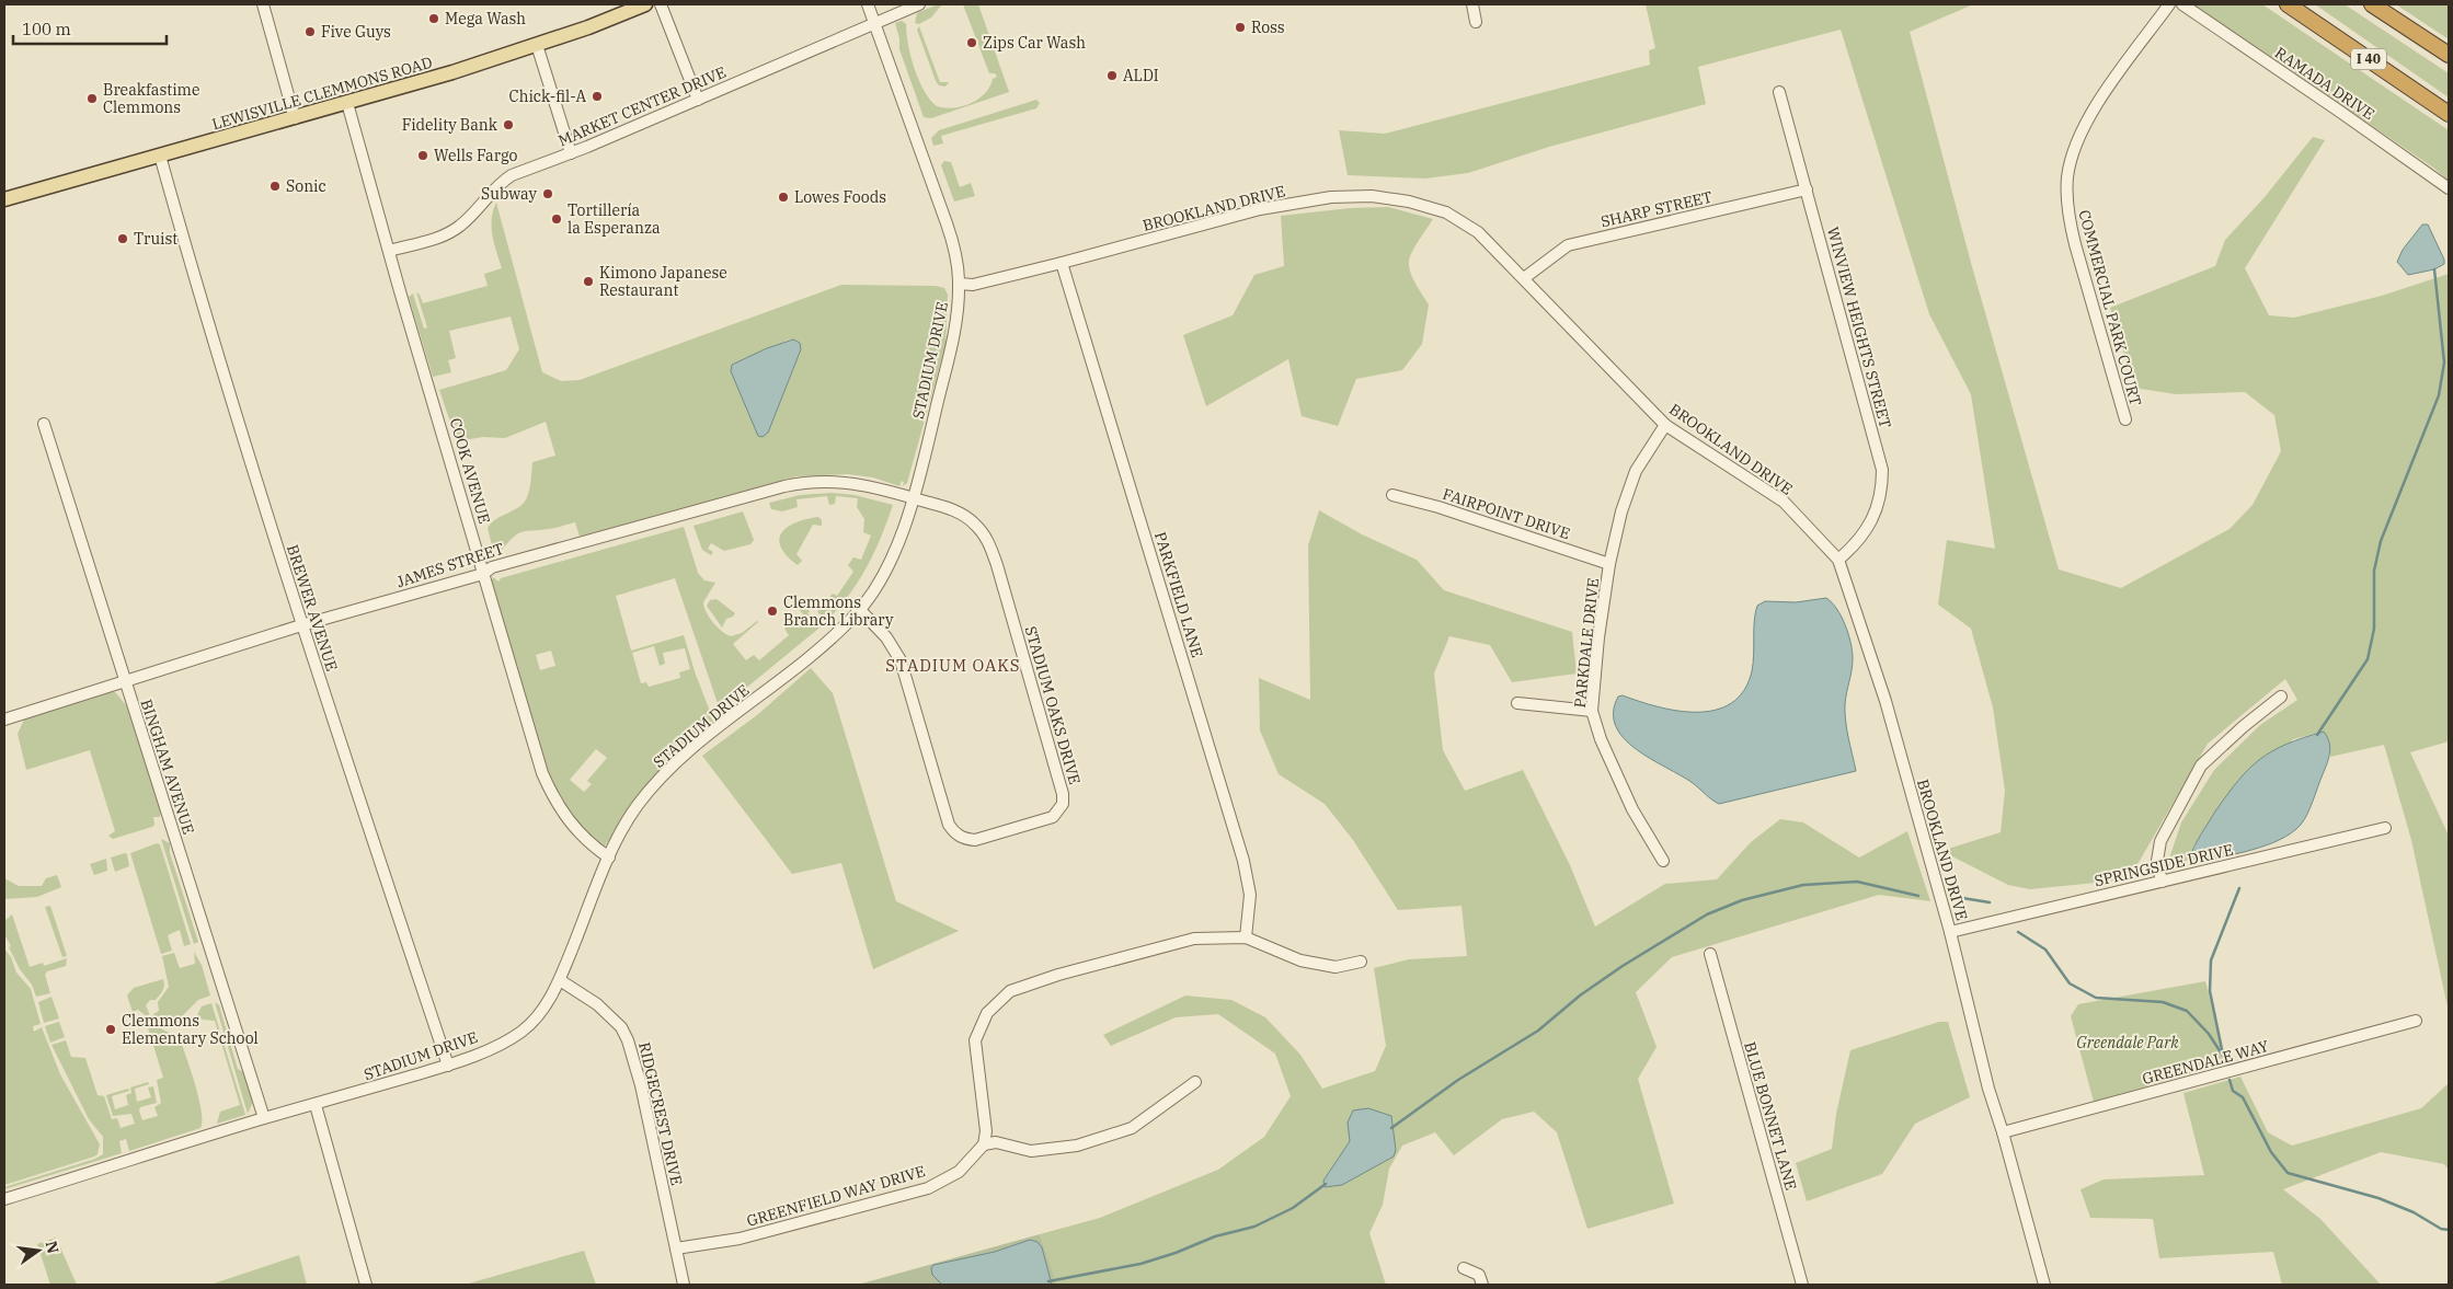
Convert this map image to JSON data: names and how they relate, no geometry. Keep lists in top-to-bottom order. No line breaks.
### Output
{"streets":{"highway":["I 40"],"main road":["LEWISVILLE CLEMMONS ROAD"],"street":["RAMADA DRIVE","MARKET CENTER DRIVE","BROOKLAND DRIVE","SHARP STREET","COMMERCIAL PARK COURT","WINVIEW HEIGHTS STREET","STADIUM DRIVE","COOK AVENUE","FAIRPOINT DRIVE","JAMES STREET","PARKFIELD LANE","BREWER AVENUE","PARKDALE DRIVE","STADIUM OAKS DRIVE","BINGHAM AVENUE","SPRINGSIDE DRIVE","GREENDALE WAY","RIDGECREST DRIVE","BLUE BONNET LANE","GREENFIELD WAY DRIVE"]},"crossings":[["LEWISVILLE CLEMMONS ROAD","COOK AVENUE"],["LEWISVILLE CLEMMONS ROAD","BREWER AVENUE"],["MARKET CENTER DRIVE","STADIUM DRIVE"],["MARKET CENTER DRIVE","COOK AVENUE"],["BROOKLAND DRIVE","SHARP STREET"],["BROOKLAND DRIVE","WINVIEW HEIGHTS STREET"],["BROOKLAND DRIVE","STADIUM DRIVE"],["BROOKLAND DRIVE","PARKFIELD LANE"],["BROOKLAND DRIVE","PARKDALE DRIVE"],["BROOKLAND DRIVE","SPRINGSIDE DRIVE"],["BROOKLAND DRIVE","GREENDALE WAY"],["SHARP STREET","WINVIEW HEIGHTS STREET"],["STADIUM DRIVE","COOK AVENUE"],["STADIUM DRIVE","JAMES STREET"],["STADIUM DRIVE","BREWER AVENUE"],["STADIUM DRIVE","STADIUM OAKS DRIVE"],["STADIUM DRIVE","BINGHAM AVENUE"],["STADIUM DRIVE","RIDGECREST DRIVE"],["COOK AVENUE","JAMES STREET"],["FAIRPOINT DRIVE","PARKDALE DRIVE"],["JAMES STREET","BREWER AVENUE"],["JAMES STREET","STADIUM OAKS DRIVE"],["JAMES STREET","BINGHAM AVENUE"],["RIDGECREST DRIVE","GREENFIELD WAY DRIVE"]],"districts":["STADIUM OAKS"],"parks":["Greendale Park"],"places":["Mega Wash","Ross","Five Guys","Zips Car Wash","ALDI","Chick-fil-A","Breakfastime Clemmons","Fidelity Bank","Wells Fargo","Sonic","Subway","Lowes Foods","Tortillería la Esperanza","Truist","Kimono Japanese Restaurant","Clemmons Branch Library","Clemmons Elementary School"],"scale_bar":"100 m","north":"right"}
